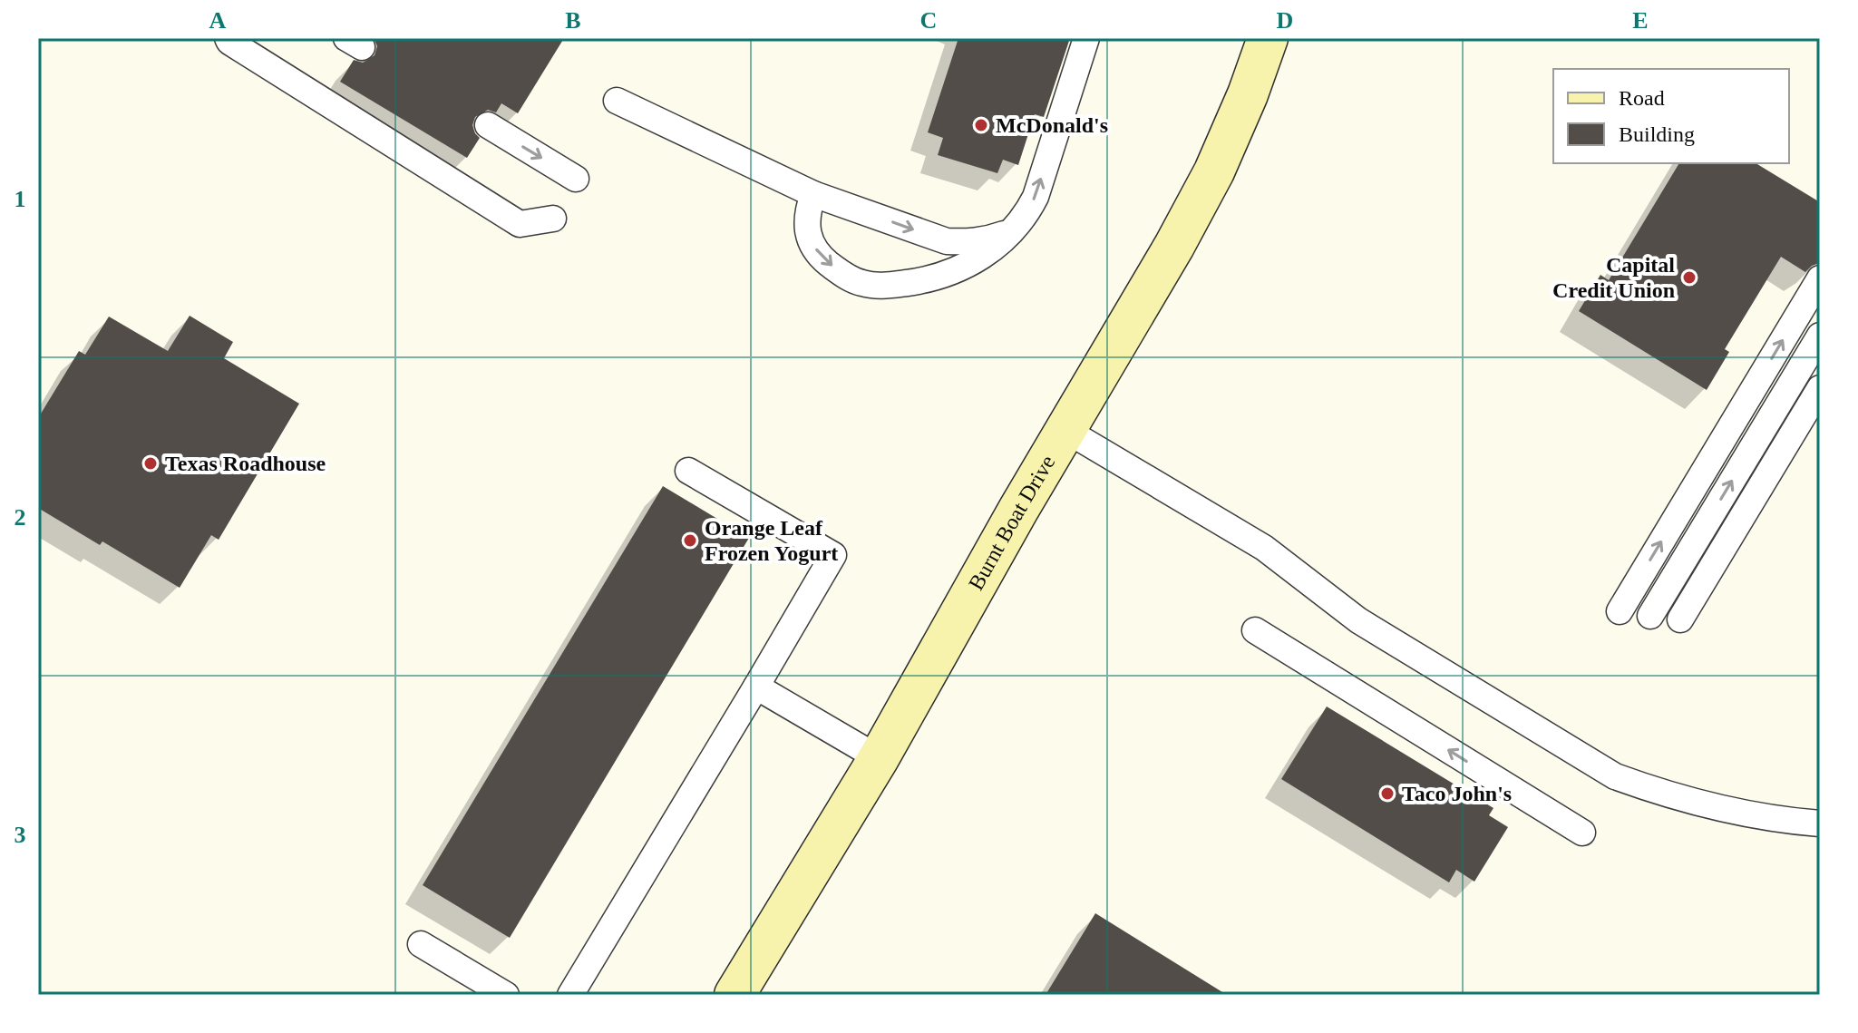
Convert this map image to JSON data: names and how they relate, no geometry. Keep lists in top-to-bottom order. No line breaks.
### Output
{"streets":{"street":["Burnt Boat Drive"]},"places":["McDonald's","Capital Credit Union","Texas Roadhouse","Orange Leaf Frozen Yogurt","Taco John's"],"legend":["Road","Building"],"grid":{"columns":["A","B","C","D","E"],"rows":["1","2","3"]}}
